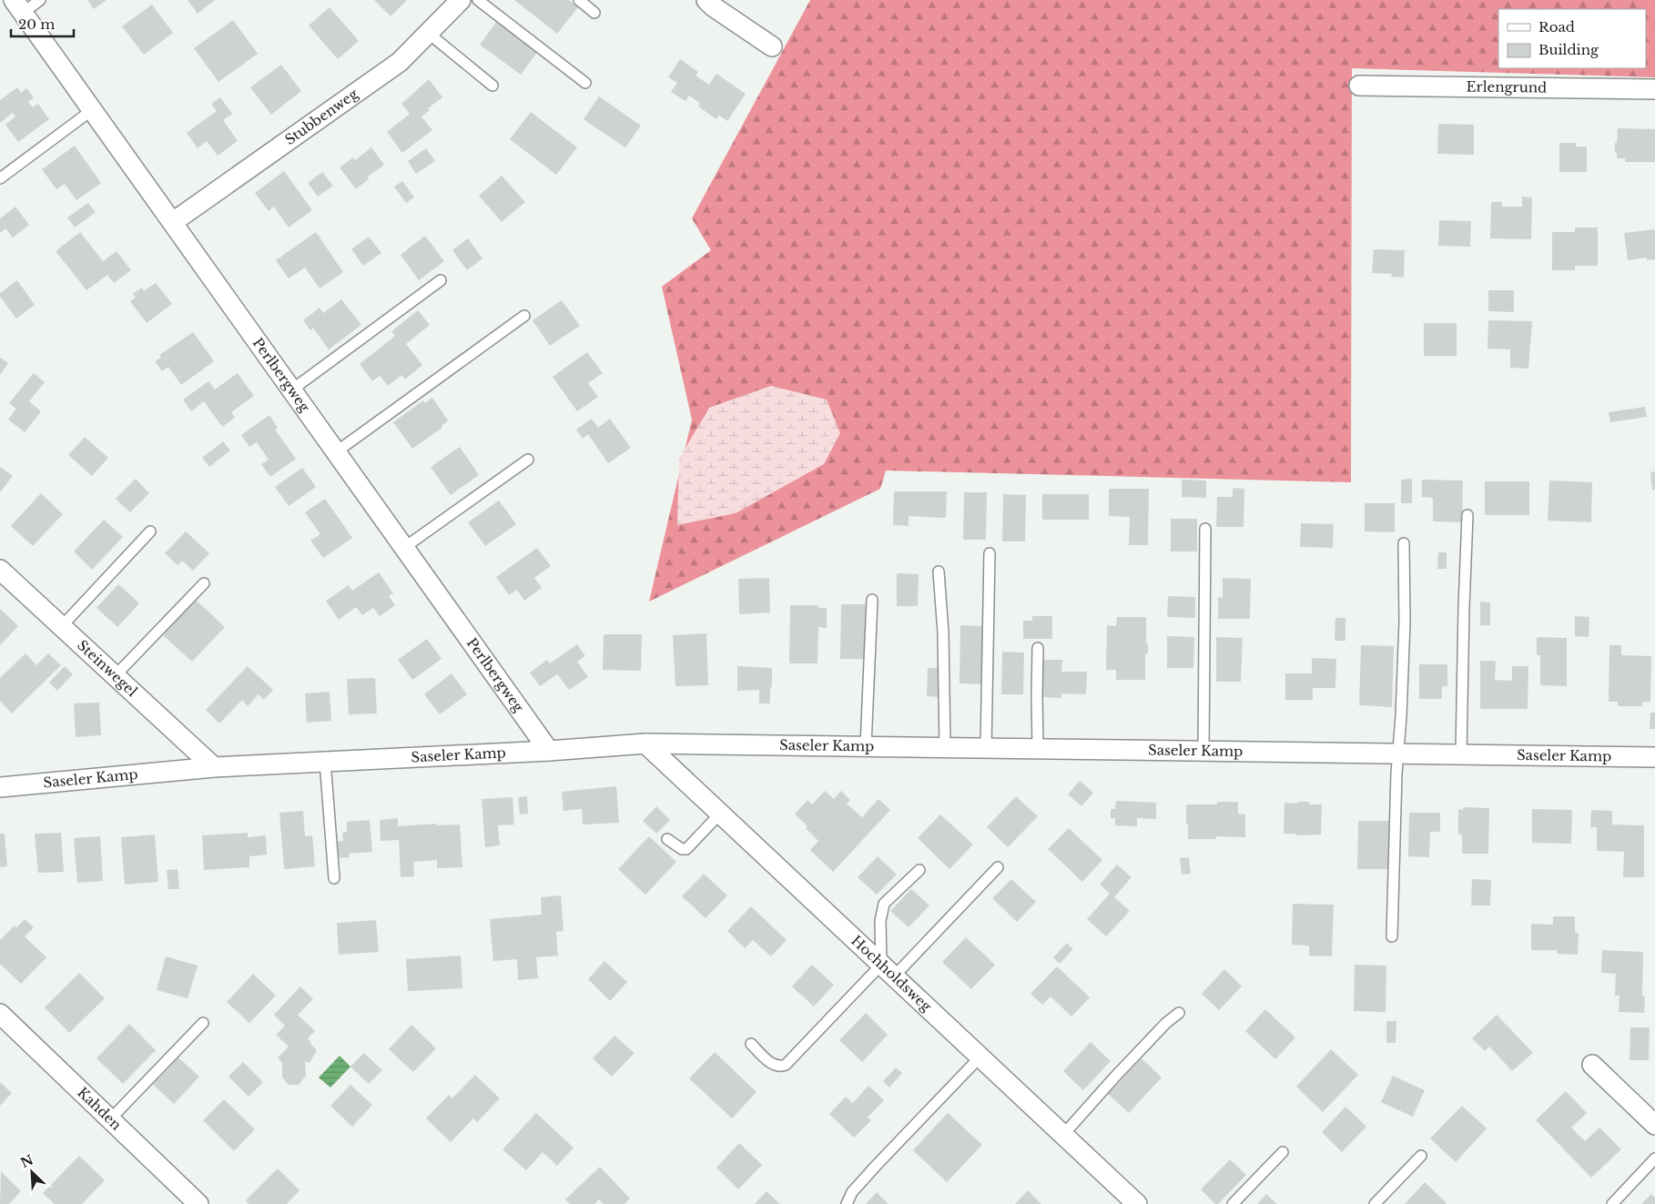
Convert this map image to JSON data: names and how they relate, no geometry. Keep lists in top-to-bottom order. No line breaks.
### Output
{"streets":{"street":["Erlengrund","Stubbenweg","Perlbergweg","Steinwegel","Saseler Kamp","Hochholdsweg","Kahden"]},"crossings":[["Stubbenweg","Perlbergweg"],["Perlbergweg","Saseler Kamp"],["Steinwegel","Saseler Kamp"],["Saseler Kamp","Hochholdsweg"]],"legend":["Road","Building"],"scale_bar":"20 m","north":"top left"}
